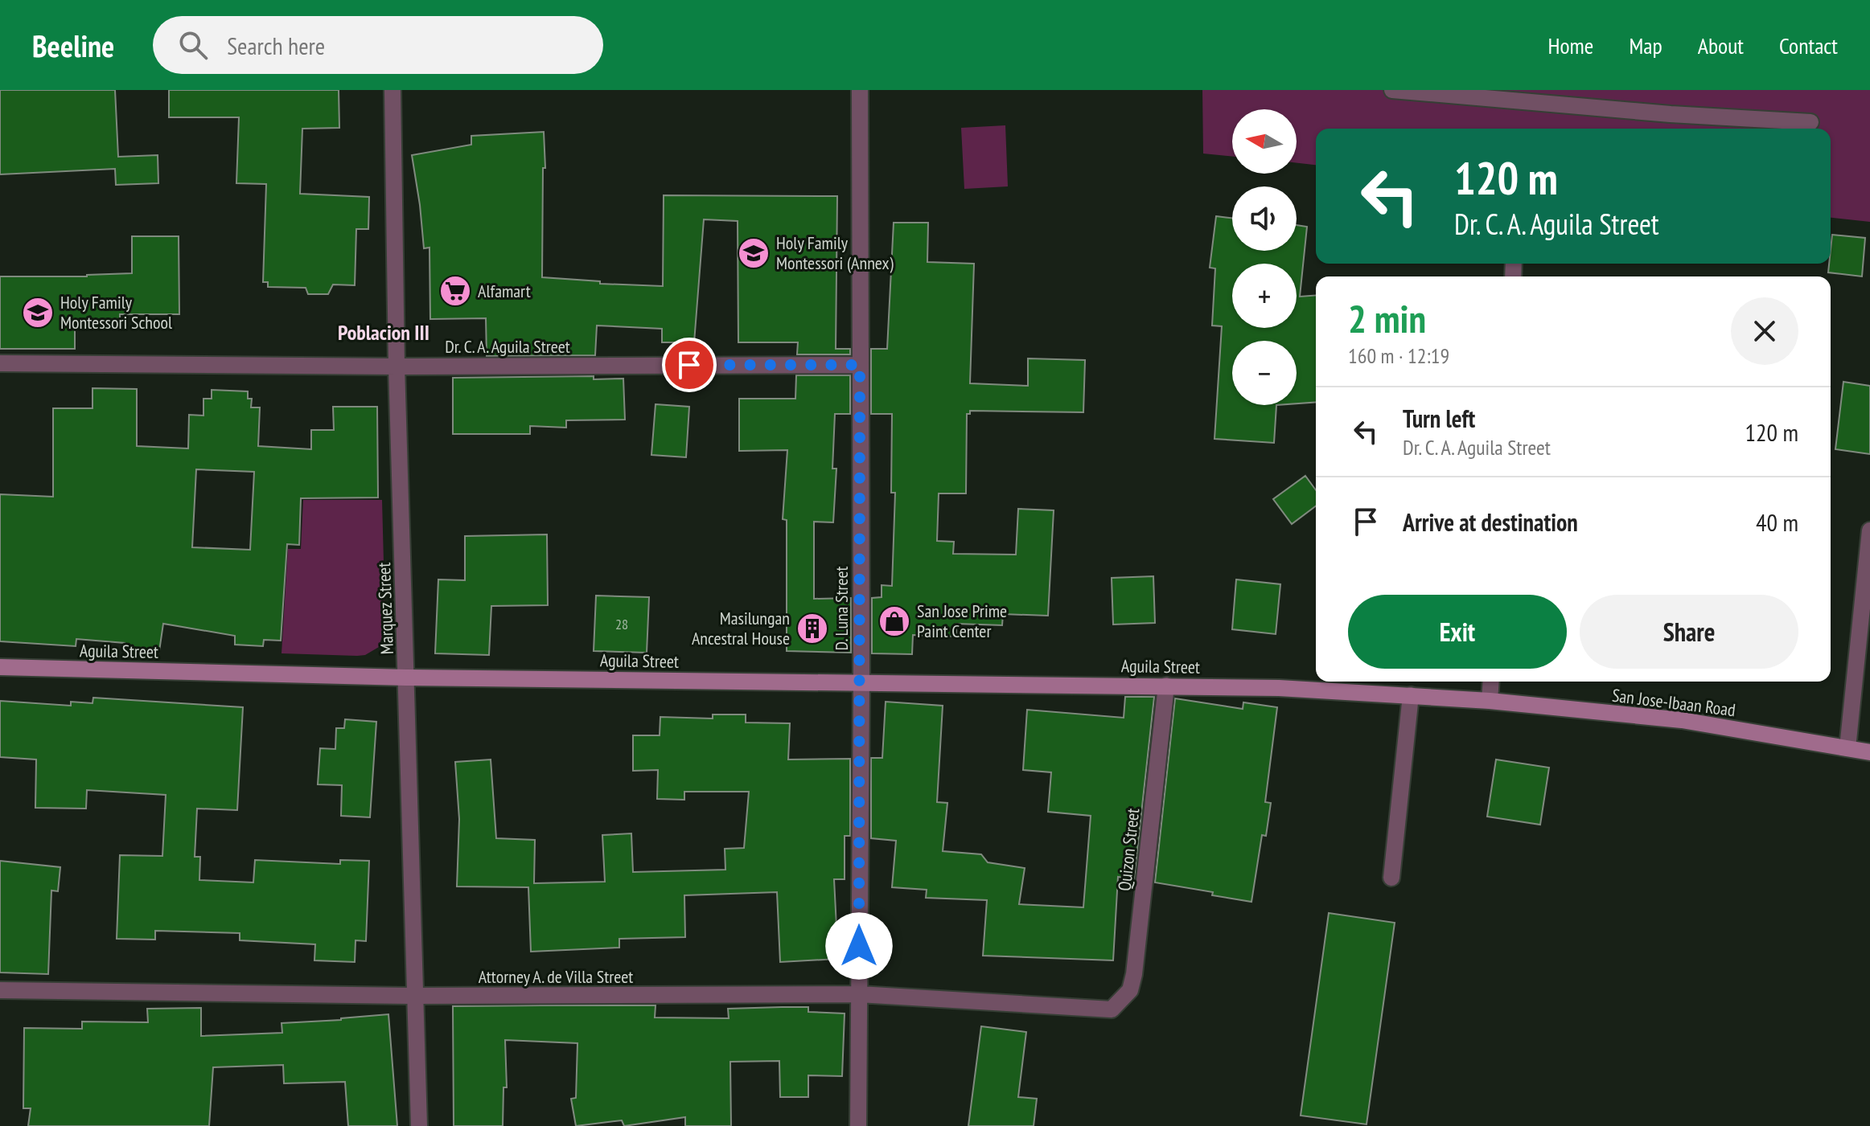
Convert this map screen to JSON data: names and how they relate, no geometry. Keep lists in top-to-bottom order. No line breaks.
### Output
{"streets":{"main road":["Aguila Street","San Jose-Ibaan Road"],"street":["Dr. C. A. Aguila Street","Marquez Street","D. Luna Street","Quizon Street","Attorney A. de Villa Street"]},"crossings":[["Dr. C. A. Aguila Street","Marquez Street"],["Dr. C. A. Aguila Street","D. Luna Street"],["Marquez Street","Aguila Street"],["Marquez Street","Attorney A. de Villa Street"],["D. Luna Street","Aguila Street"],["D. Luna Street","Attorney A. de Villa Street"],["Aguila Street","San Jose-Ibaan Road"],["Aguila Street","Quizon Street"],["Quizon Street","Attorney A. de Villa Street"]],"districts":["Poblacion III"],"places":{"school or university":["Holy Family Montessori (Annex)","Holy Family Montessori School"],"supermarket":["Alfamart"],"shop":["San Jose Prime Paint Center"],"building":["Masilungan Ancestral House"]},"house_numbers":["28"],"north":"left","page":{"header":"Beeline","search":"Search here","nav":["Home","Map","About","Contact"],"map_buttons":["+","−"],"turn":["120 m","Dr. C. A. Aguila Street"],"heading":["2 min","160 m · 12:19"],"list":[{"name":"Turn left","note":"Dr. C. A. Aguila Street","value":"120 m"},{"name":"Arrive at destination","value":"40 m"}],"buttons":["Exit","Share"]}}
